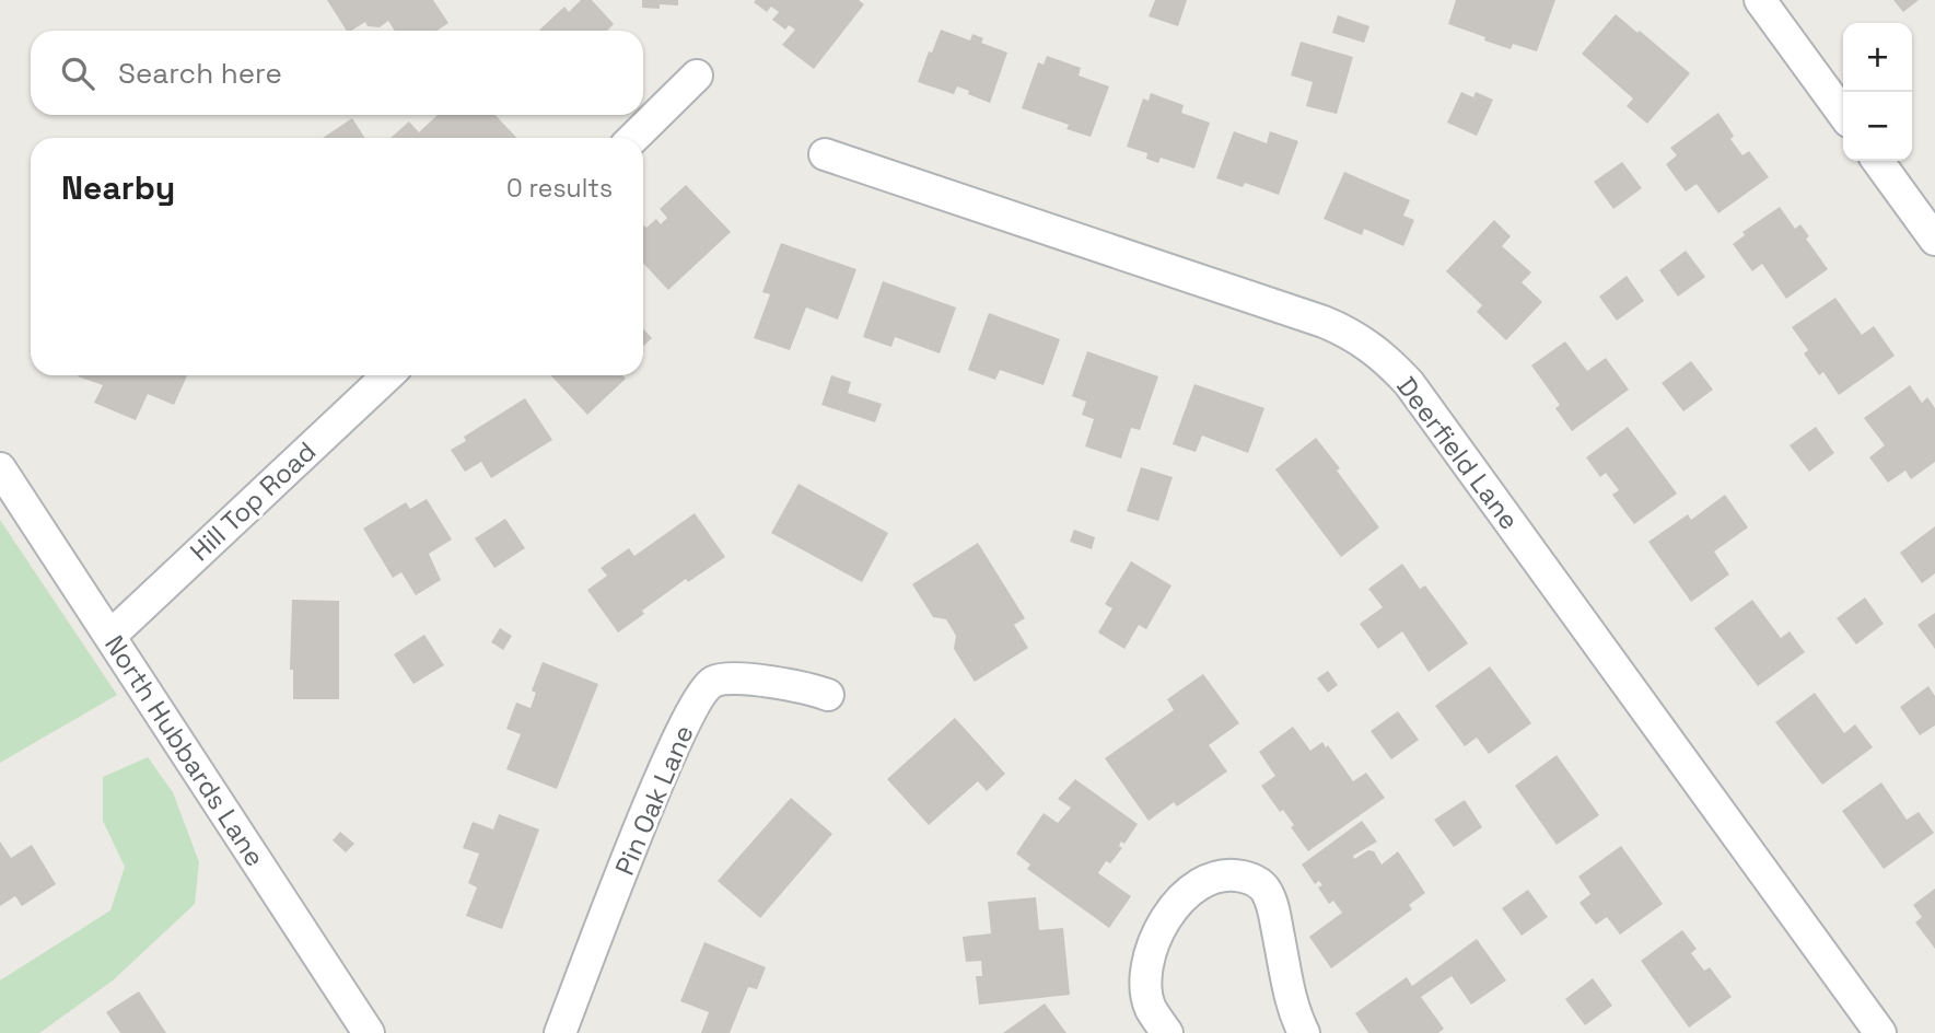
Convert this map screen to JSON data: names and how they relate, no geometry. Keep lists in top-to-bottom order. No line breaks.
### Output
{"streets":{"street":["Deerfield Lane","Hill Top Road","North Hubbards Lane","Pin Oak Lane"]},"crossings":[["Hill Top Road","North Hubbards Lane"]],"page":{"map_buttons":["+","−"],"search":"Search here","heading":["Nearby","0 results"]}}
